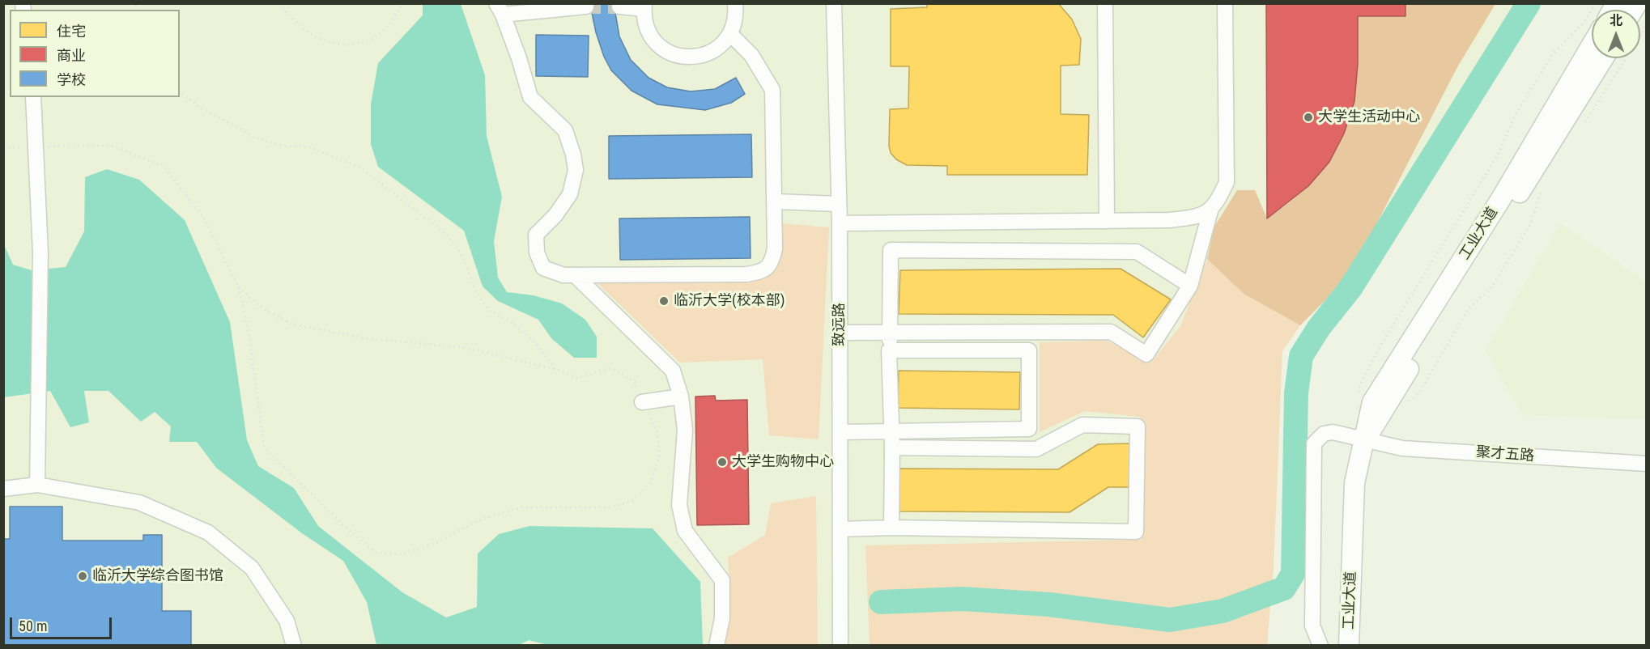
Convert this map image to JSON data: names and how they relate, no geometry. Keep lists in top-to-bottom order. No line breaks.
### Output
{"streets":{"main road":["工业大道"],"street":["致远路","聚才五路"]},"crossings":[["工业大道","聚才五路"]],"places":["大学生活动中心","临沂大学(校本部)","大学生购物中心","临沂大学综合图书馆"],"legend":["住宅","商业","学校"],"scale_bar":"50 m","north":"top"}
